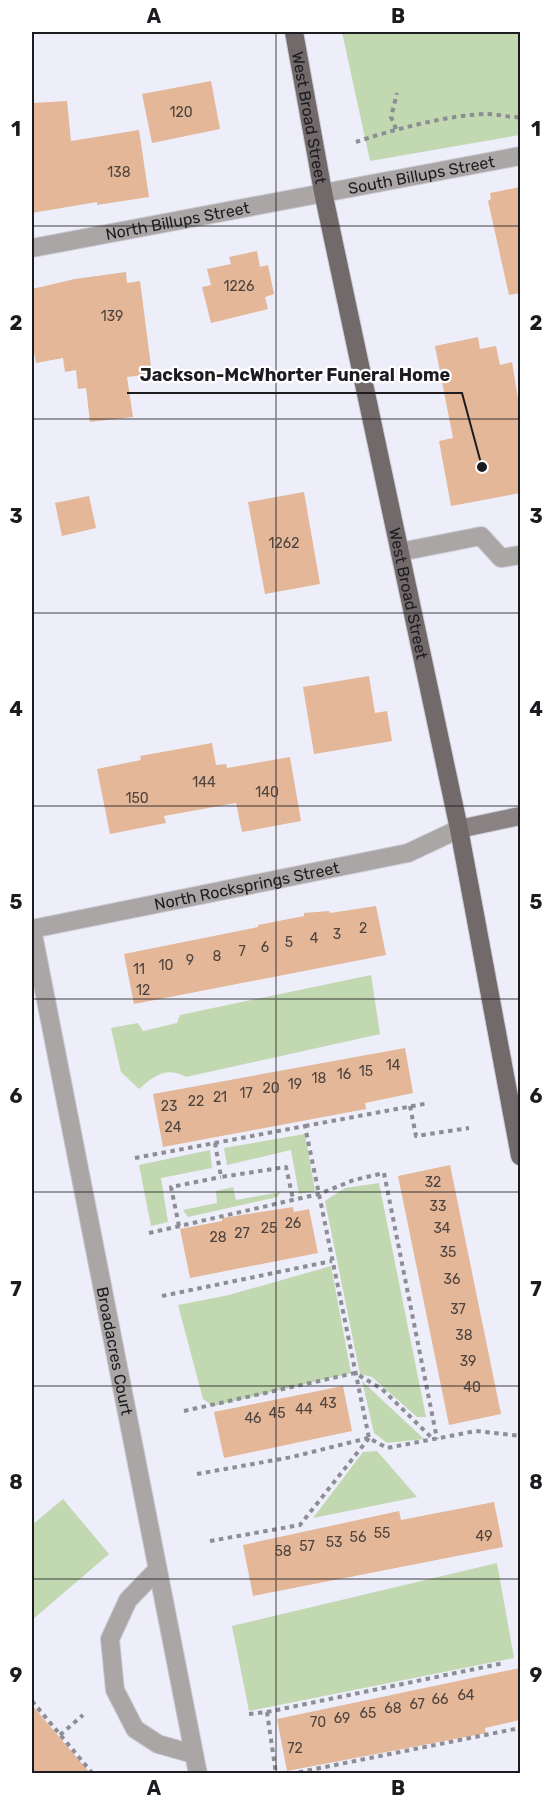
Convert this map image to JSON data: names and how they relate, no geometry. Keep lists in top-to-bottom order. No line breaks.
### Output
{"streets":{"main road":["West Broad Street"],"street":["South Billups Street","North Billups Street","North Rocksprings Street","Broadacres Court"]},"crossings":[["West Broad Street","South Billups Street"],["West Broad Street","North Billups Street"],["West Broad Street","North Rocksprings Street"],["South Billups Street","North Billups Street"],["North Rocksprings Street","Broadacres Court"]],"places":["Jackson-McWhorter Funeral Home"],"house_numbers":["120","138","1226","139","1262","144","140","150","2","3","4","5","6","7","8","9","10","11","12","14","15","16","18","19","20","17","21","22","23","24","32","33","26","25","34","27","28","35","36","37","38","39","40","43","44","45","46","55","49","56","53","57","58","64","66","67","68","65","69","70","72"],"grid":{"columns":["A","B"],"rows":["1","2","3","4","5","6","7","8","9"]}}
